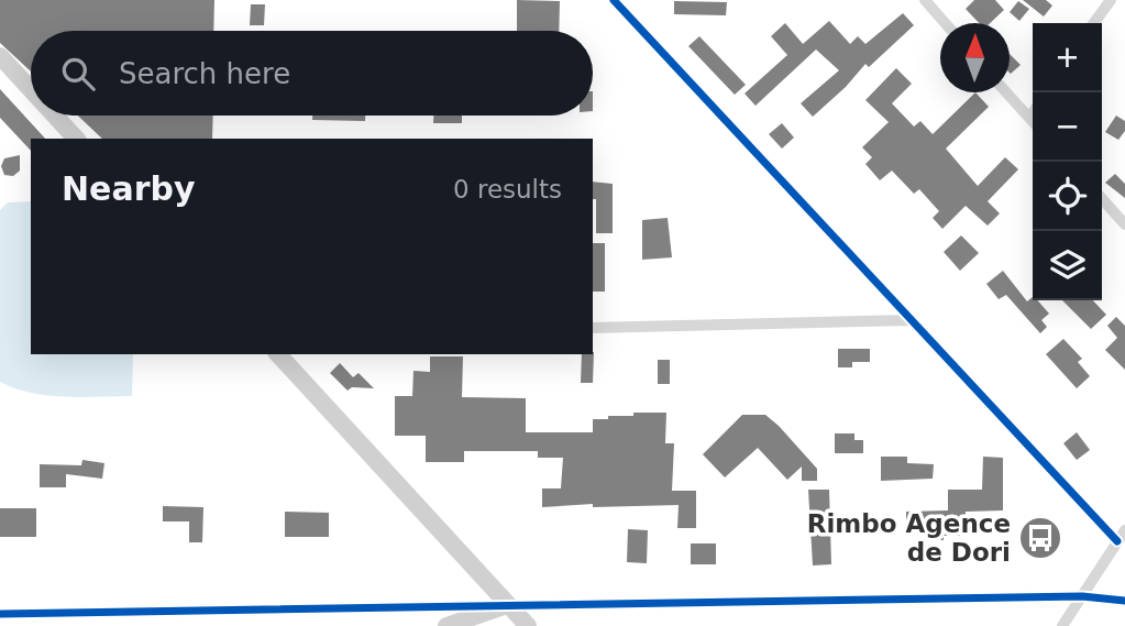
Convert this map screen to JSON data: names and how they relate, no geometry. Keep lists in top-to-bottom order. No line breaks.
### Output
{"places":{"bus stop":["Rimbo Agence de Dori"]},"north":"top","page":{"map_buttons":["+","−"],"search":"Search here","heading":["Nearby","0 results"]}}
